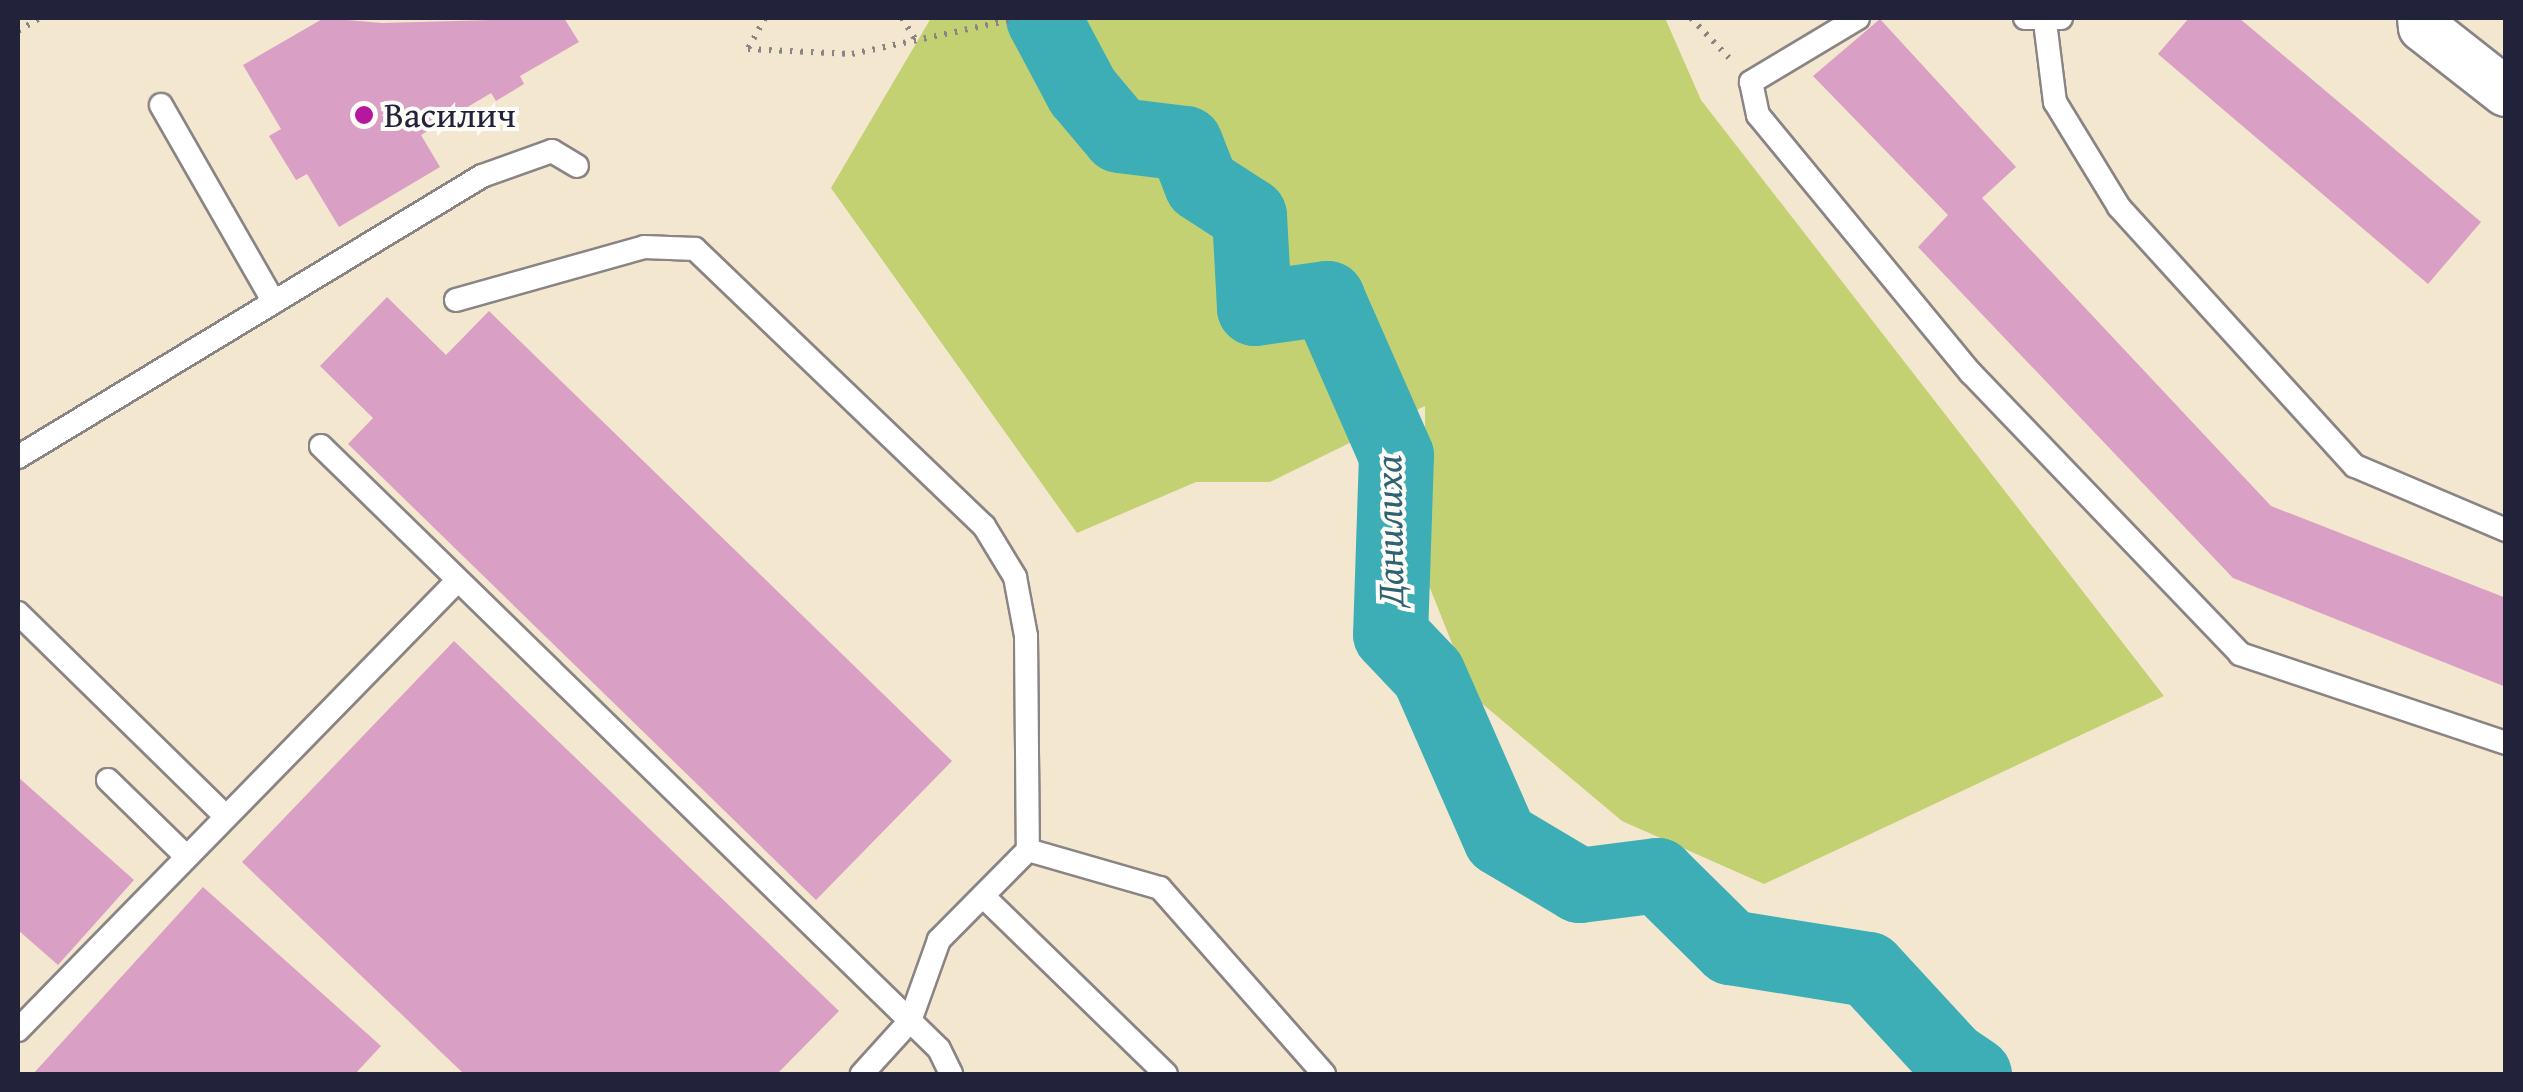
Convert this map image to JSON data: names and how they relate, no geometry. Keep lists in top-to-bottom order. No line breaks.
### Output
{"water":["Данилиха"],"places":["Василич"]}
